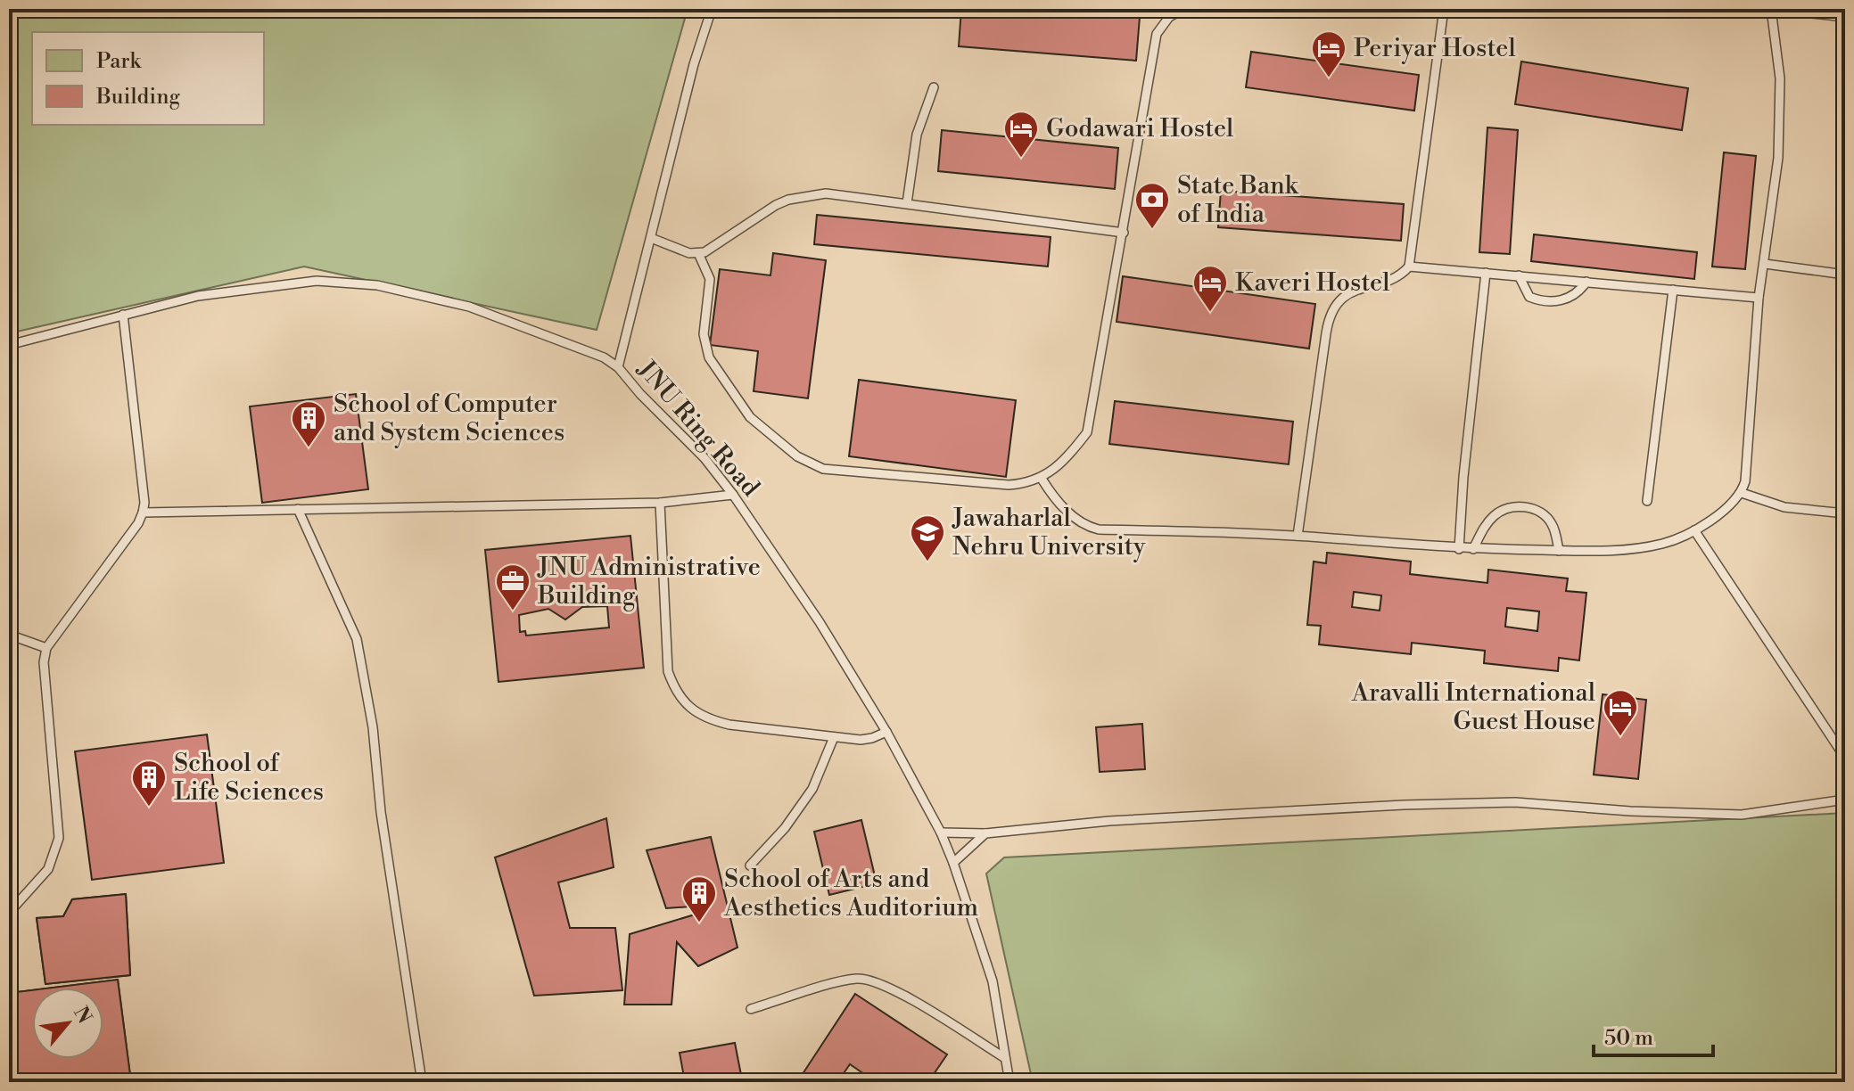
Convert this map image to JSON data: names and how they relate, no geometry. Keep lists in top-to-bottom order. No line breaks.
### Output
{"streets":{"lane":["JNU Ring Road"]},"places":{"hotel":["Periyar Hostel","Godawari Hostel","Kaveri Hostel","Aravalli International Guest House"],"bank":["State Bank of India"],"building":["School of Computer and System Sciences","School of Life Sciences","School of Arts and Aesthetics Auditorium"],"school or university":["Jawaharlal Nehru University"],"office":["JNU Administrative Building"]},"legend":["Park","Building"],"scale_bar":"50 m","north":"top right"}
